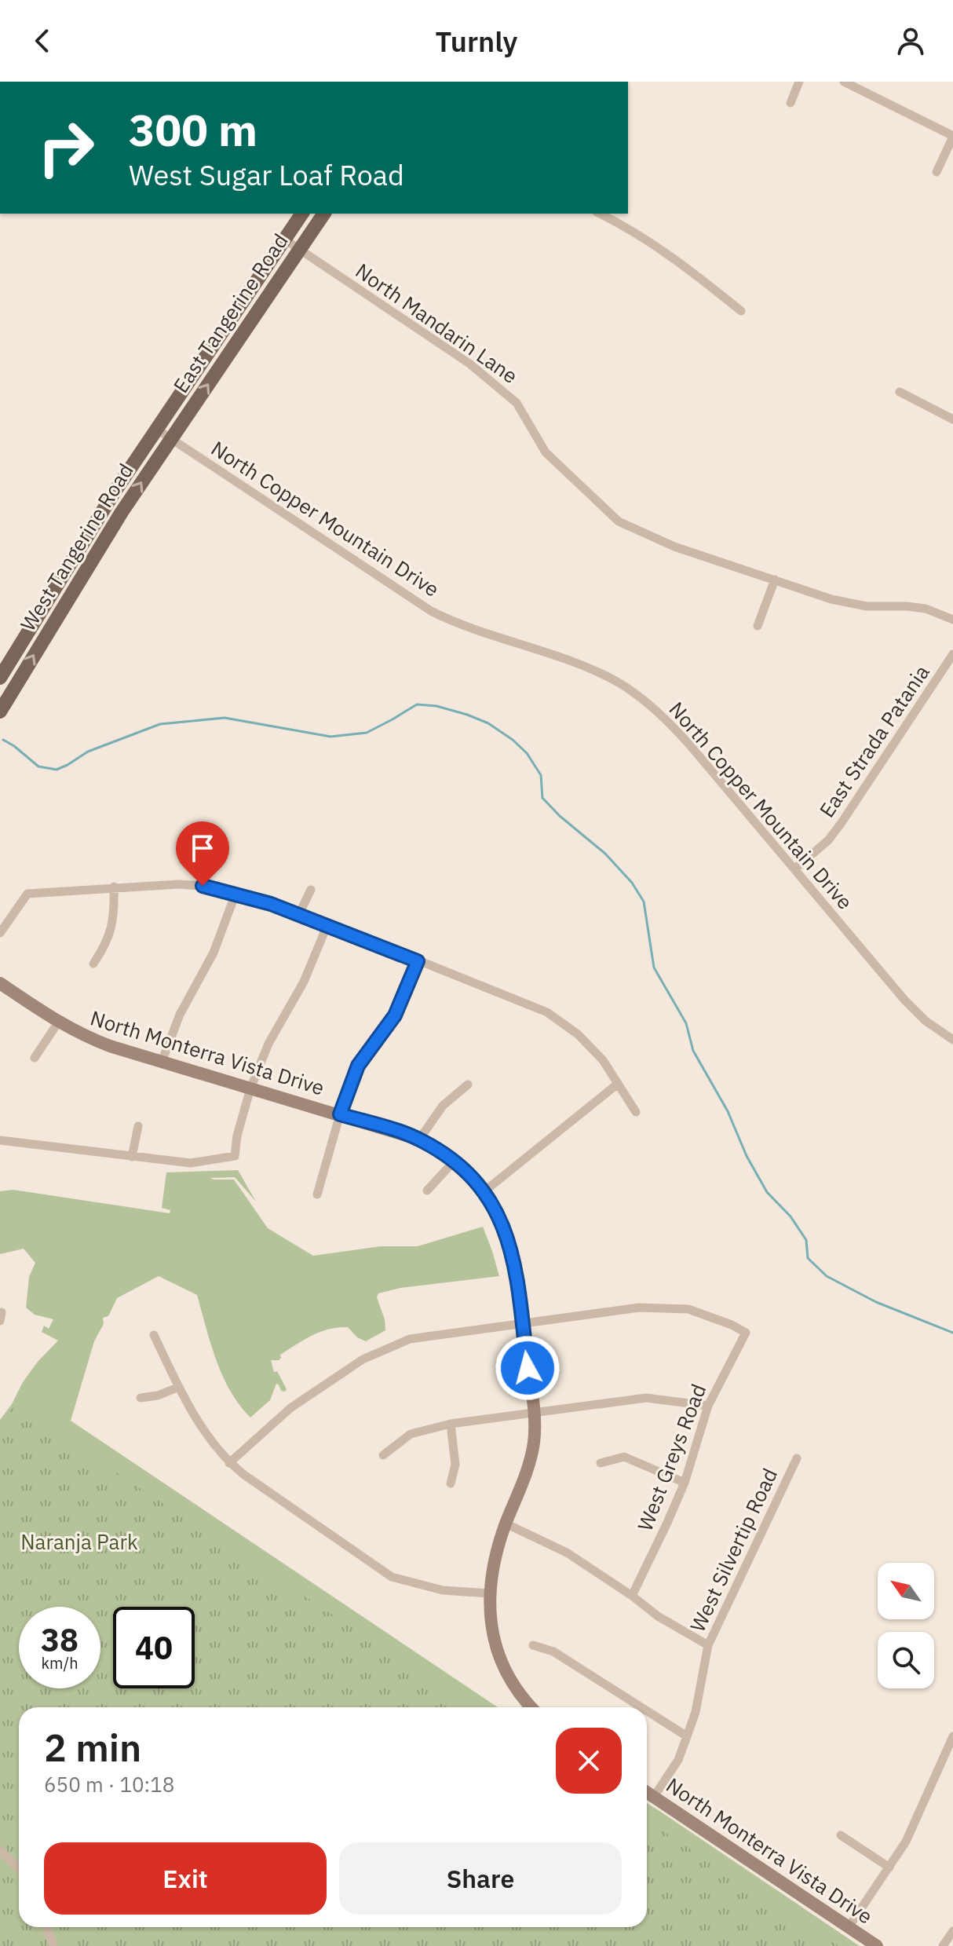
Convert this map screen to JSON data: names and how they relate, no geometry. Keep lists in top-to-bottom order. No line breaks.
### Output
{"streets":{"main road":["East Tangerine Road","West Tangerine Road"],"street":["North Mandarin Lane","North Copper Mountain Drive","East Strada Patania","North Monterra Vista Drive","West Greys Road","West Silvertip Road"]},"crossings":[["East Tangerine Road","North Mandarin Lane"],["East Tangerine Road","North Copper Mountain Drive"],["East Tangerine Road","West Tangerine Road"],["North Copper Mountain Drive","West Tangerine Road"],["North Copper Mountain Drive","East Strada Patania"],["North Monterra Vista Drive","West Greys Road"],["North Monterra Vista Drive","West Silvertip Road"]],"parks":["Naranja Park"],"north":"top left","page":{"header":"Turnly","turn":["300 m","West Sugar Loaf Road"],"speed":"38 km/h","limit":"40","heading":["2 min","650 m · 10:18"],"buttons":["Exit","Share"]}}
